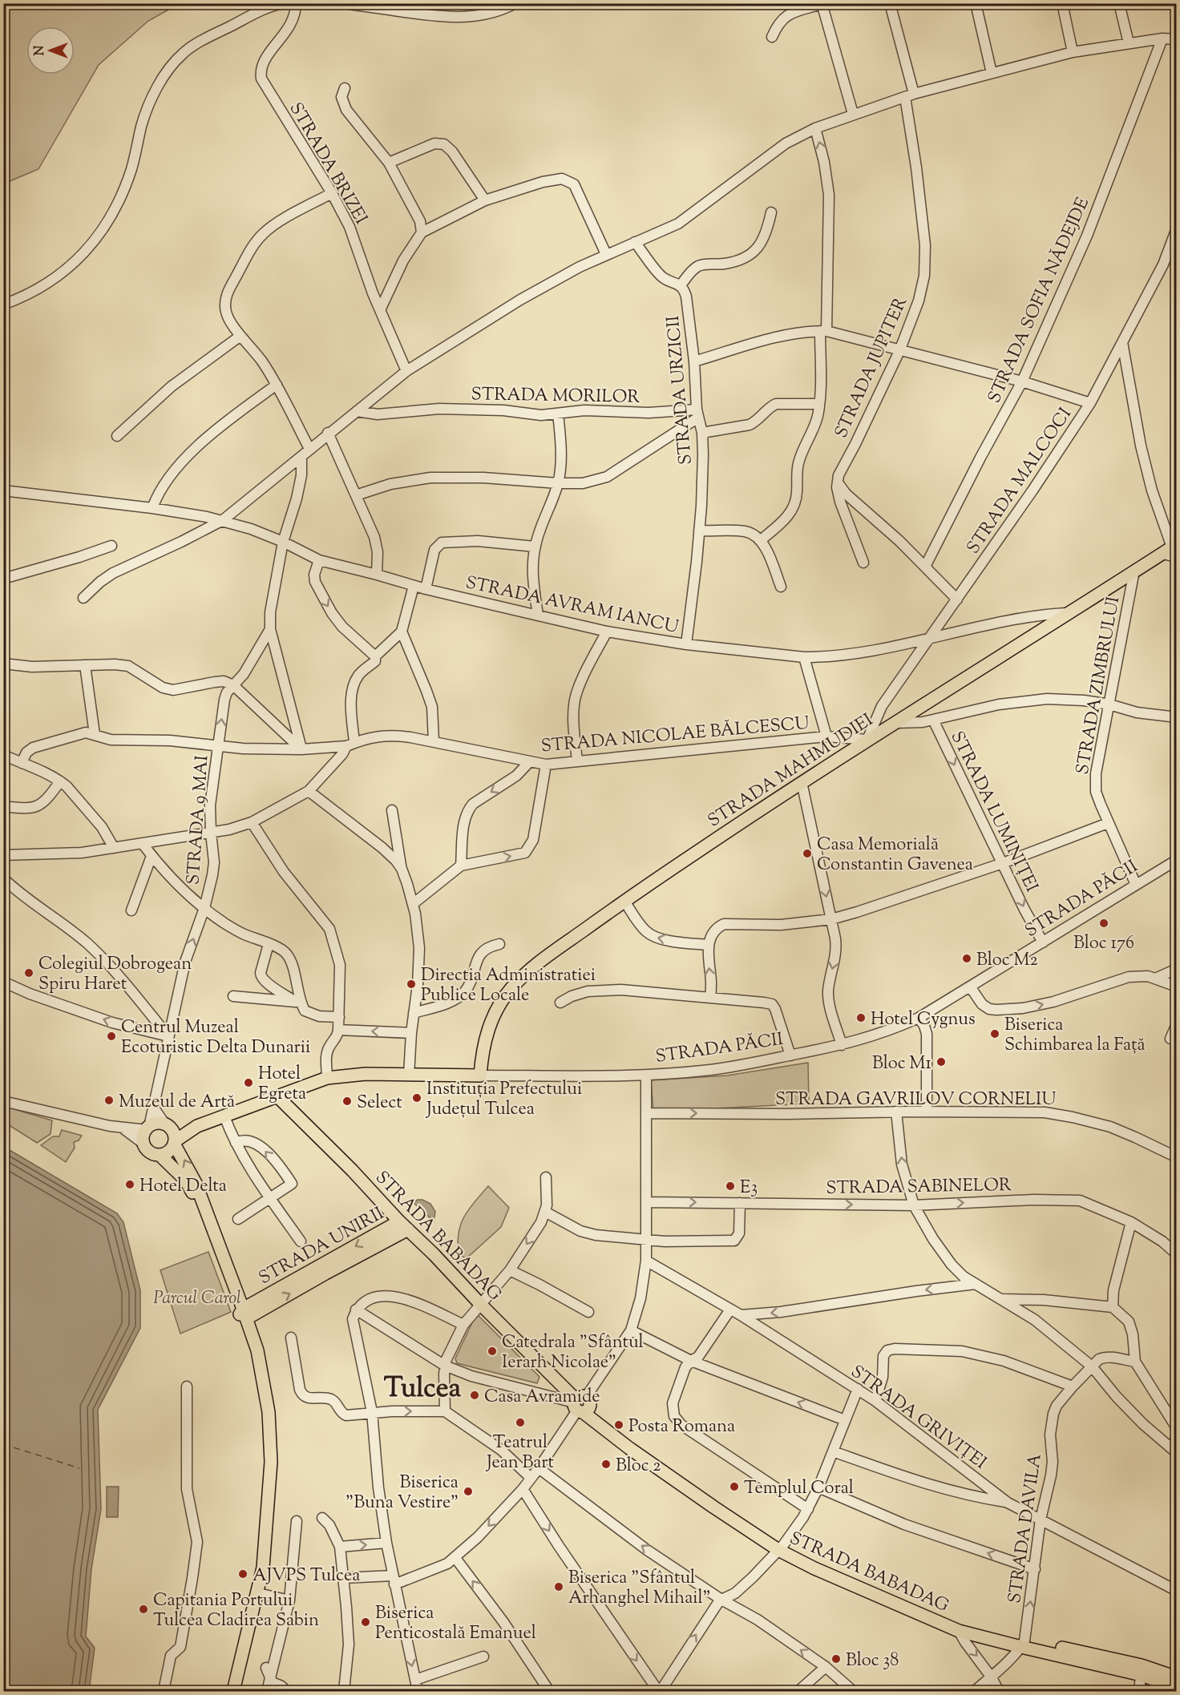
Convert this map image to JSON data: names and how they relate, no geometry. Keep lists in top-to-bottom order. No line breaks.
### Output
{"streets":{"main road":["STRADA MAHMUDIEI","STRADA PĂCII","STRADA BABADAG","STRADA UNIRII"],"street":["STRADA BRIZEI","STRADA SOFIA NĂDEJDE","STRADA JUPITER","STRADA URZICII","STRADA MORILOR","STRADA MALCOCI","STRADA AVRAM IANCU","STRADA ZIMBRULUI","STRADA NICOLAE BĂLCESCU","STRADA LUMINIȚEI","STRADA 9 MAI","STRADA GAVRILOV CORNELIU","STRADA SABINELOR","STRADA GRIVIȚEI","STRADA DAVILA"]},"crossings":[["STRADA URZICII","STRADA MORILOR"],["STRADA URZICII","STRADA AVRAM IANCU"],["STRADA MALCOCI","STRADA AVRAM IANCU"],["STRADA MALCOCI","STRADA NICOLAE BĂLCESCU"],["STRADA MALCOCI","STRADA MAHMUDIEI"],["STRADA AVRAM IANCU","STRADA MAHMUDIEI"],["STRADA ZIMBRULUI","STRADA MAHMUDIEI"],["STRADA ZIMBRULUI","STRADA PĂCII"],["STRADA NICOLAE BĂLCESCU","STRADA MAHMUDIEI"],["STRADA NICOLAE BĂLCESCU","STRADA 9 MAI"],["STRADA MAHMUDIEI","STRADA PĂCII"],["STRADA LUMINIȚEI","STRADA PĂCII"],["STRADA 9 MAI","STRADA PĂCII"],["STRADA PĂCII","STRADA BABADAG"],["STRADA BABADAG","STRADA UNIRII"],["STRADA BABADAG","STRADA DAVILA"],["STRADA GRIVIȚEI","STRADA DAVILA"]],"one_way":["STRADA LUMINIȚEI","STRADA 9 MAI","STRADA GAVRILOV CORNELIU","STRADA SABINELOR"],"districts":["Tulcea"],"parks":["Parcul Carol"],"places":["Casa Memorială Constantin Gavenea","Bloc 176","Bloc M2","Colegiul Dobrogean Spiru Haret","Directia Administratiei Publice Locale","Hotel Cygnus","Biserica Schimbarea la Față","Centrul Muzeal Ecoturistic Delta Dunarii","Bloc M1","Hotel Egreta","Instituția Prefectului Județul Tulcea","Muzeul de Artă","Select","Hotel Delta","E3","Catedrala \"Sfântul Ierarh Nicolae\"","Casa Avramide","Teatrul Jean Bart","Posta Romana","Bloc 2","Templul Coral","Biserica \"Buna Vestire\"","AJVPS Tulcea","Biserica \"Sfântul Arhanghel Mihail\"","Capitania Portului Tulcea Cladirea Sabin","Biserica Penticostală Emanuel","Bloc 38"],"north":"left"}
